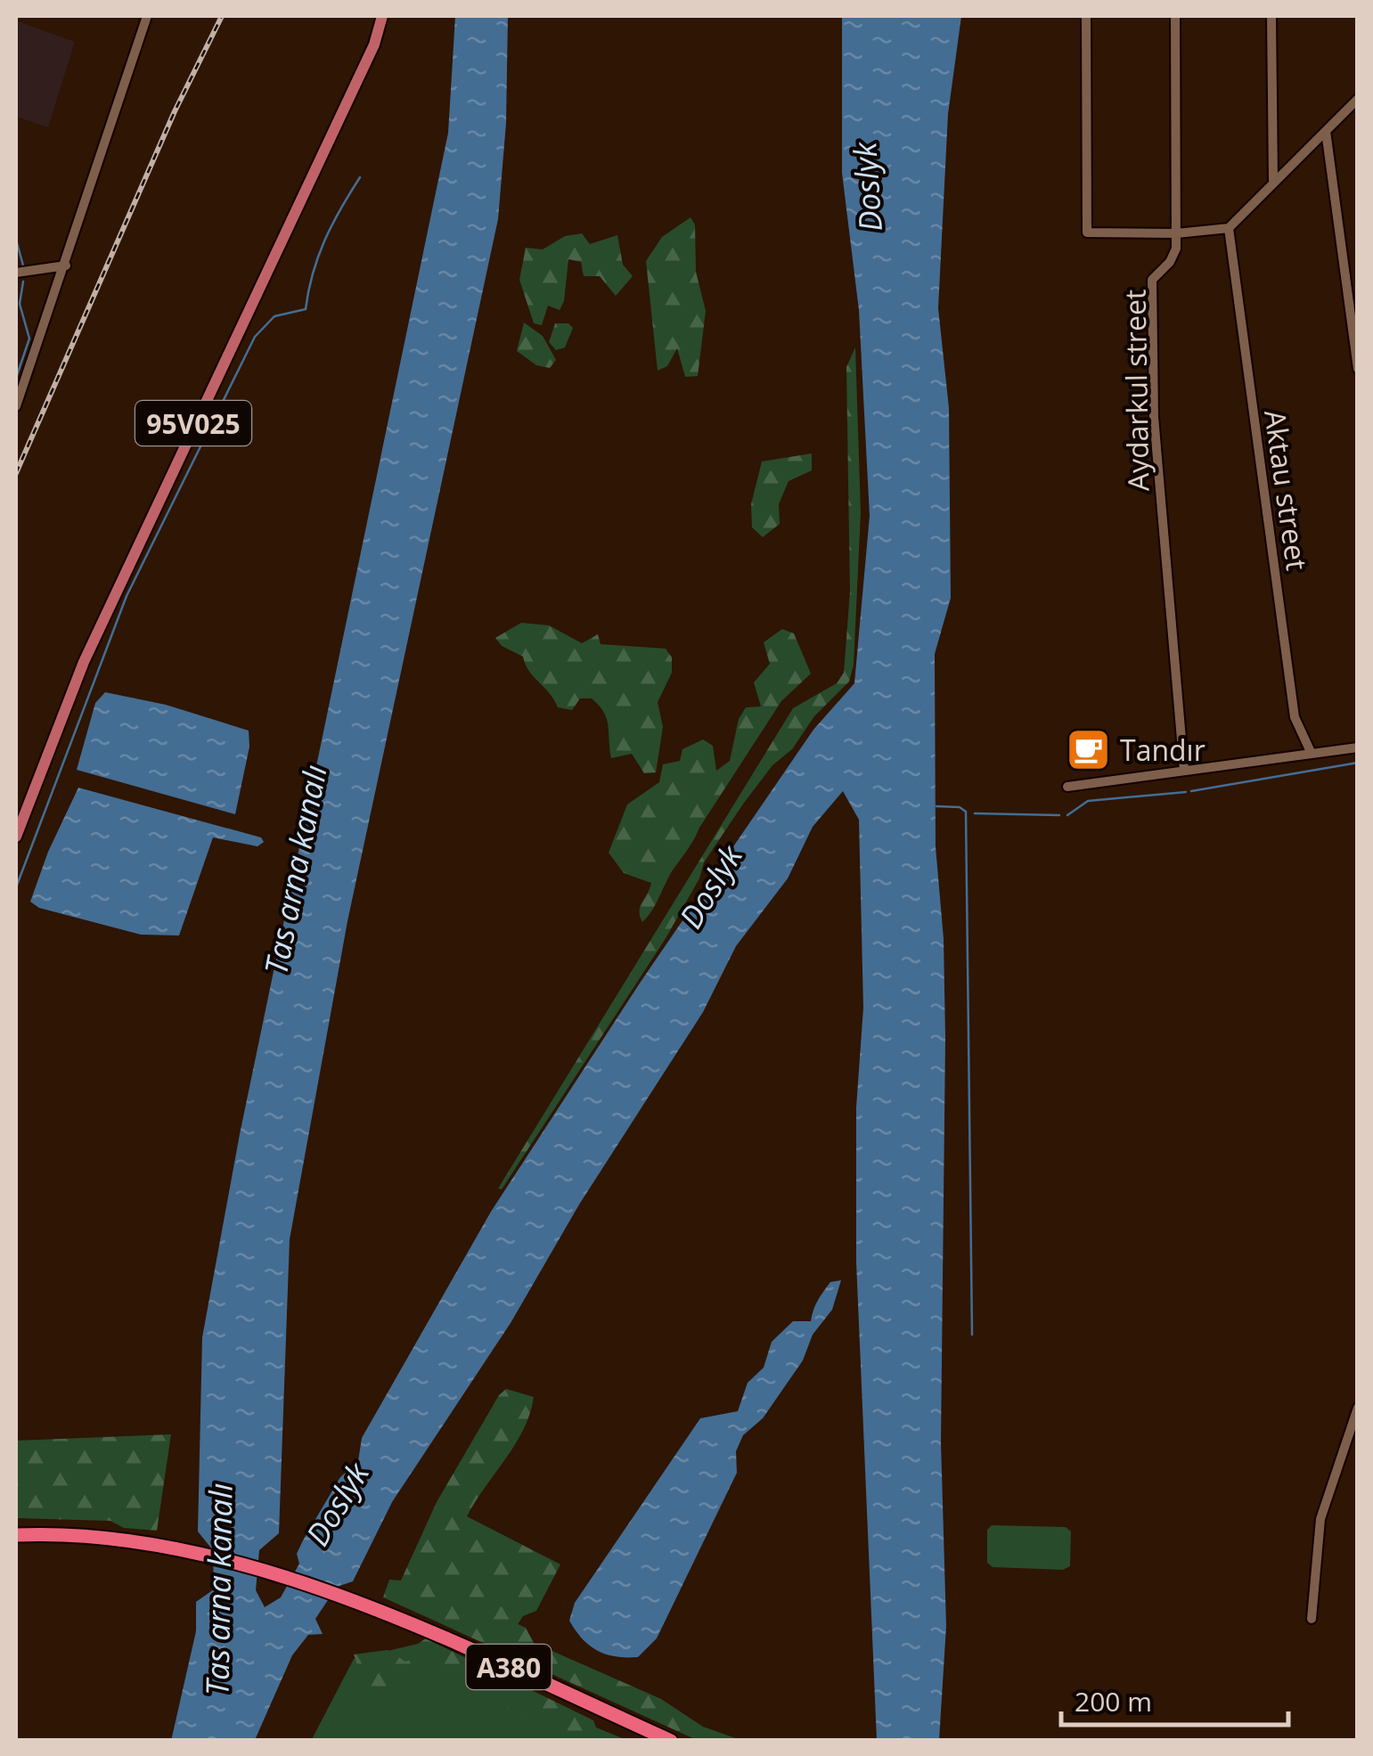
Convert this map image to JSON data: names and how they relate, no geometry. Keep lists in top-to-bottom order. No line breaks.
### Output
{"streets":{"highway":["A380"],"main road":["95V025"],"street":["Aydarkul street","Aktau street"]},"water":["Doslyk","Tas arna kanalı"],"places":{"cafe":["Tandır"]},"scale_bar":"200 m"}
